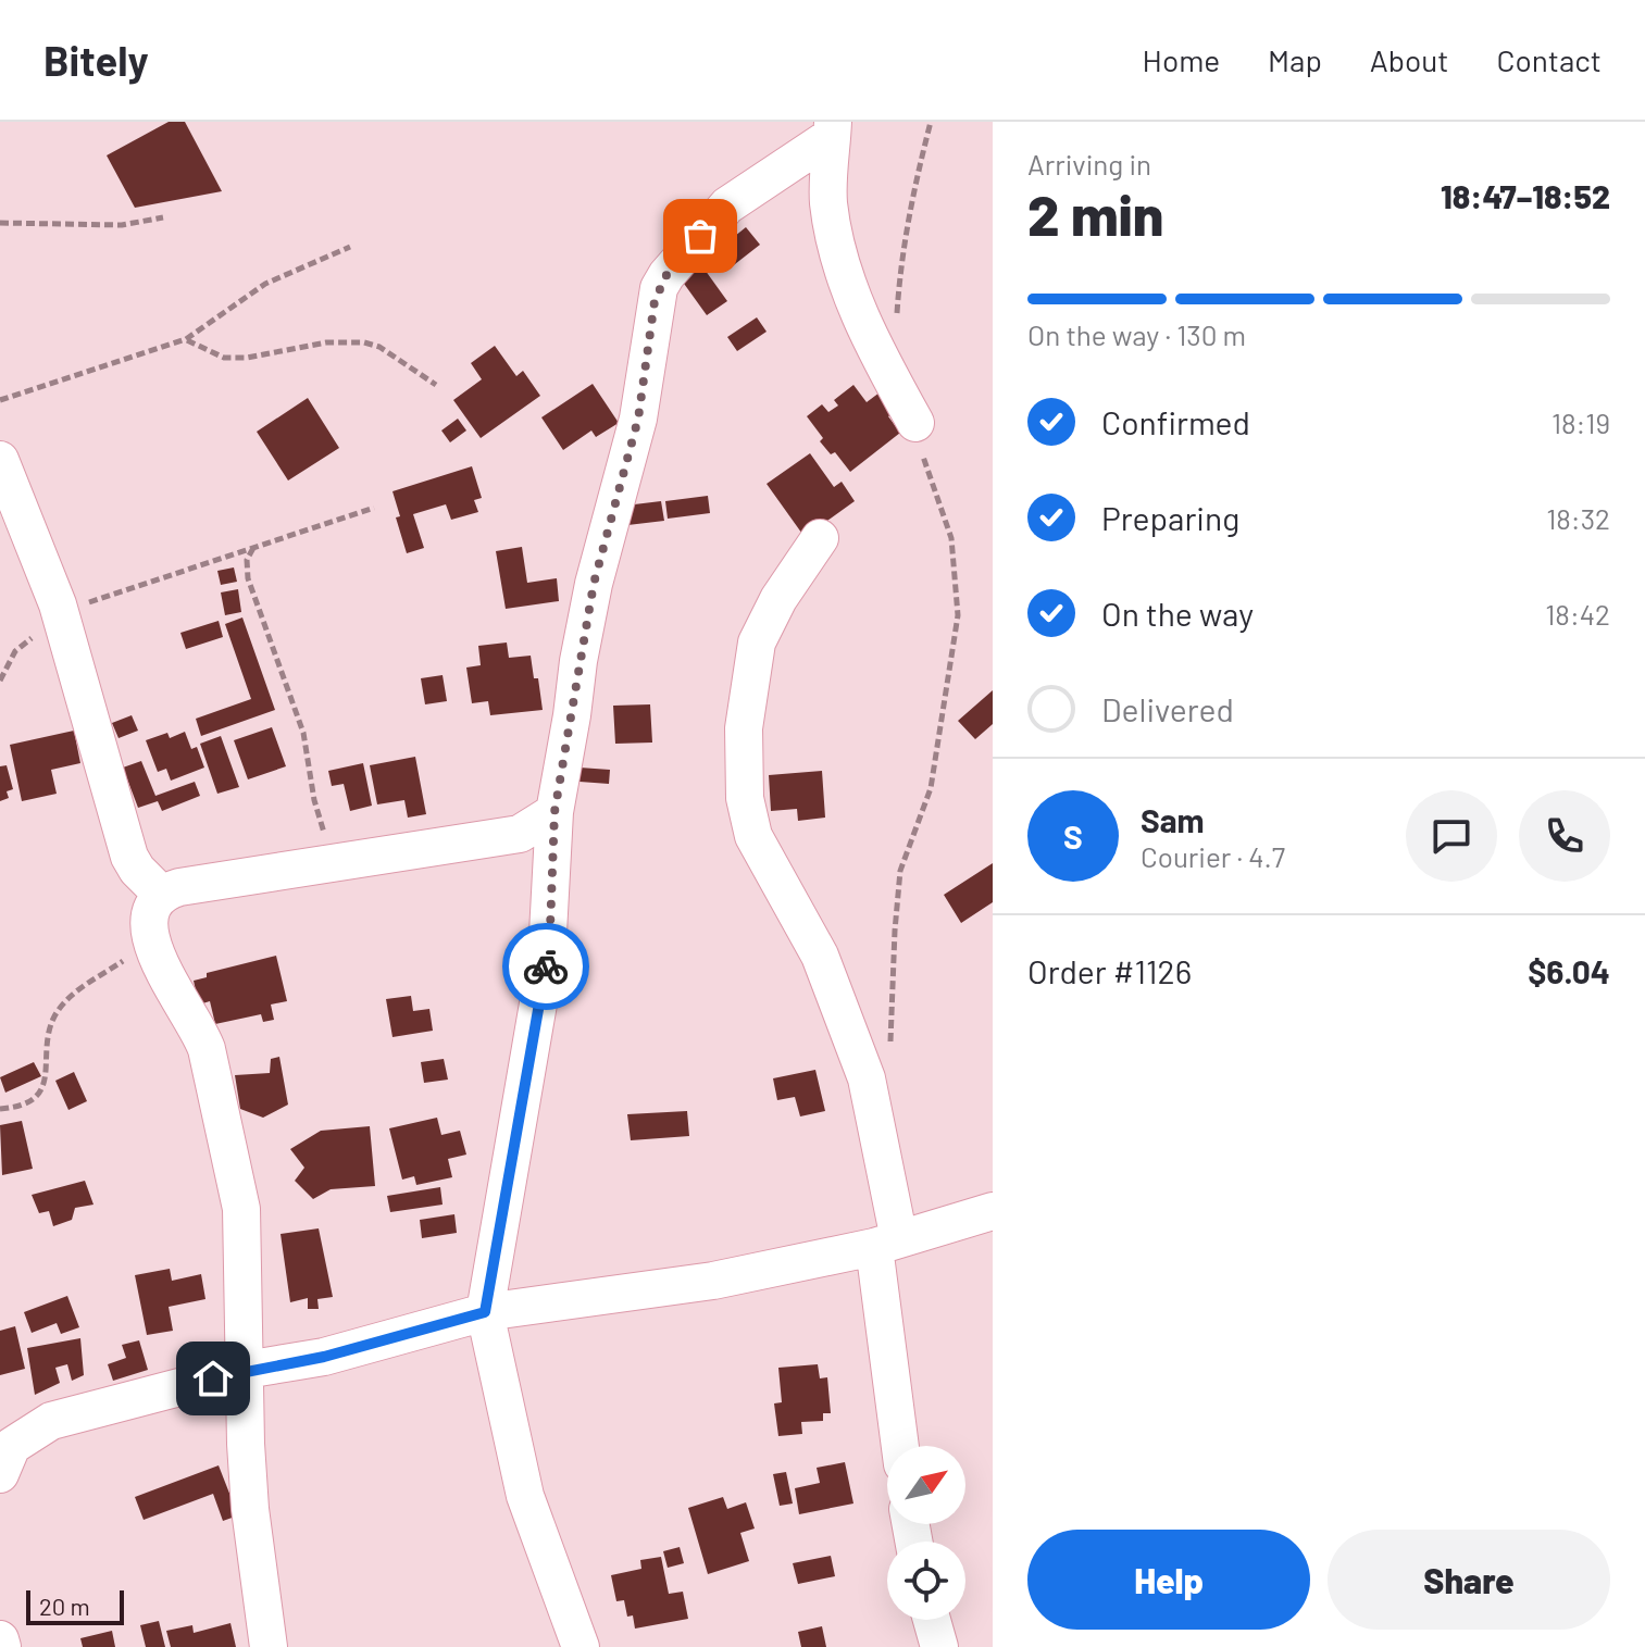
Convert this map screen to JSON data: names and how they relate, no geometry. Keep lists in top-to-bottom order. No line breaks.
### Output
{"scale_bar":"20 m","north":"top right","page":{"header":"Bitely","nav":["Home","Map","About","Contact"],"heading":["2 min","Arriving in","18:47–18:52"],"panel":["Sam","Courier · 4.7","Order #1126","$6.04"],"bar":"On the way · 130 m","list":[["Confirmed","18:19"],["Preparing","18:32"],["On the way","18:42"],"Delivered"],"round":"S","buttons":["Help","Share"],"scale":"20 m"}}
